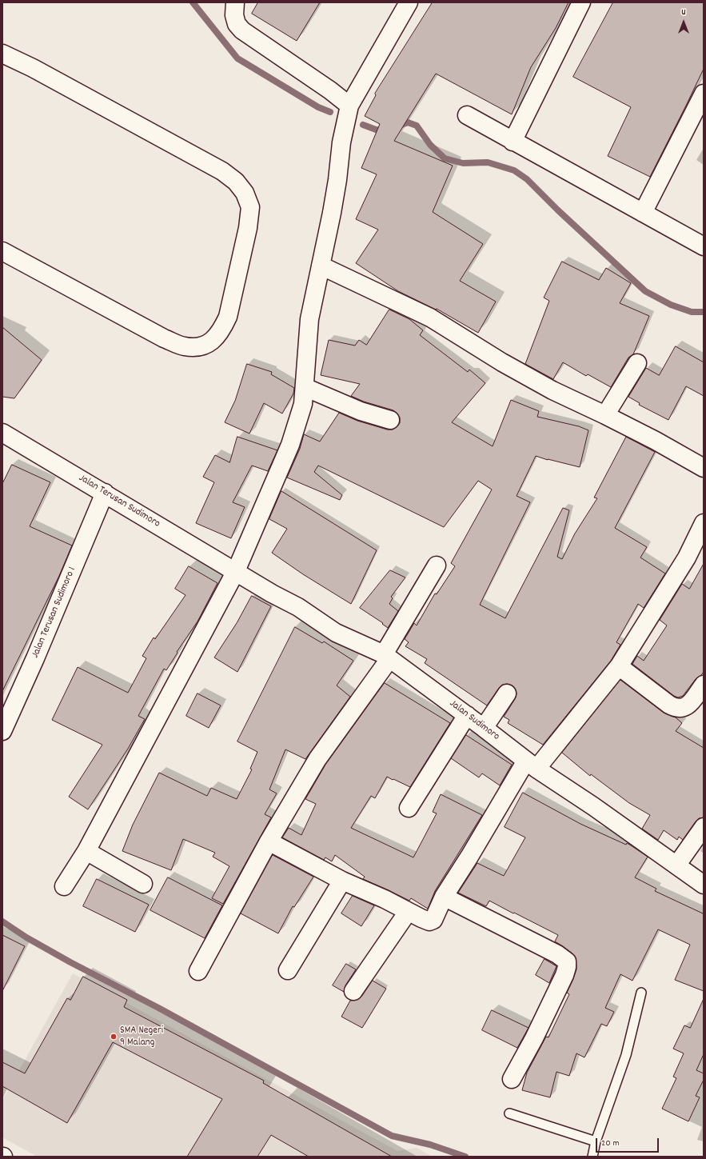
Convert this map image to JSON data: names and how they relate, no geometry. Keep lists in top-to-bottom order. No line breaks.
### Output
{"streets":{"street":["Jalan Terusan Sudimoro","Jalan Terusan Sudimoro 1","Jalan Sudimoro"]},"crossings":[["Jalan Terusan Sudimoro","Jalan Terusan Sudimoro 1"],["Jalan Terusan Sudimoro","Jalan Sudimoro"]],"places":["SMA Negeri 9 Malang"],"scale_bar":"20 m","north":"top"}
